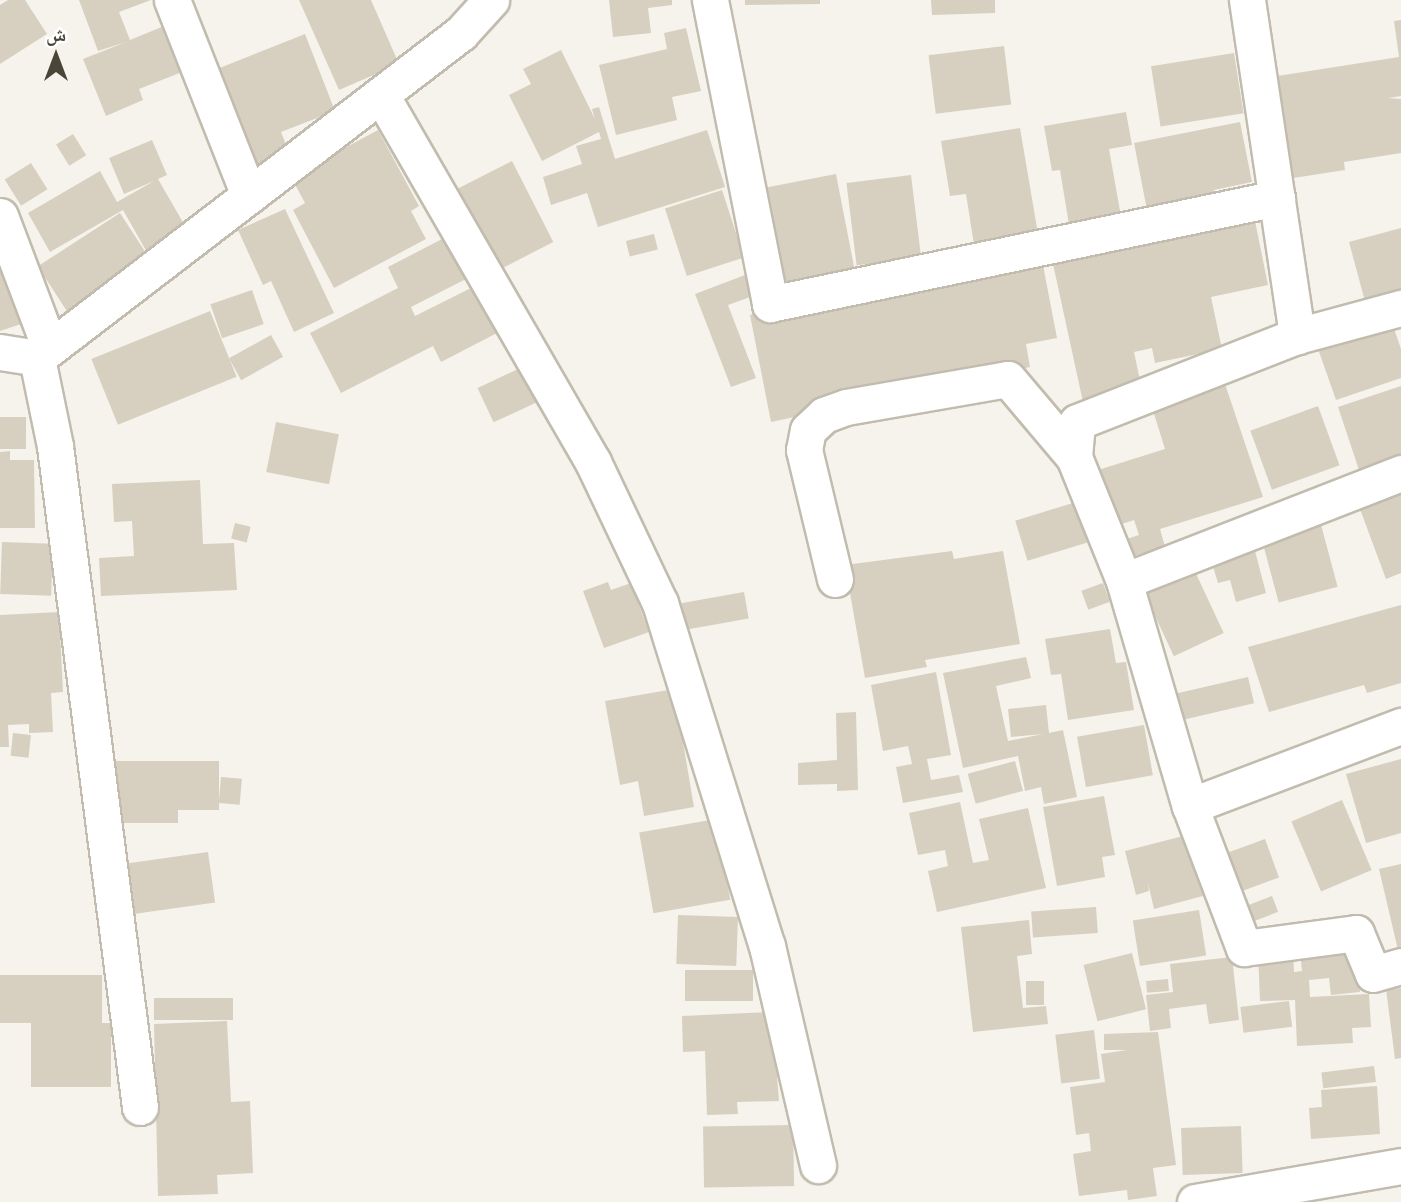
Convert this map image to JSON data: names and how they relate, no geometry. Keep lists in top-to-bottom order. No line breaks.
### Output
{"north":"top"}
